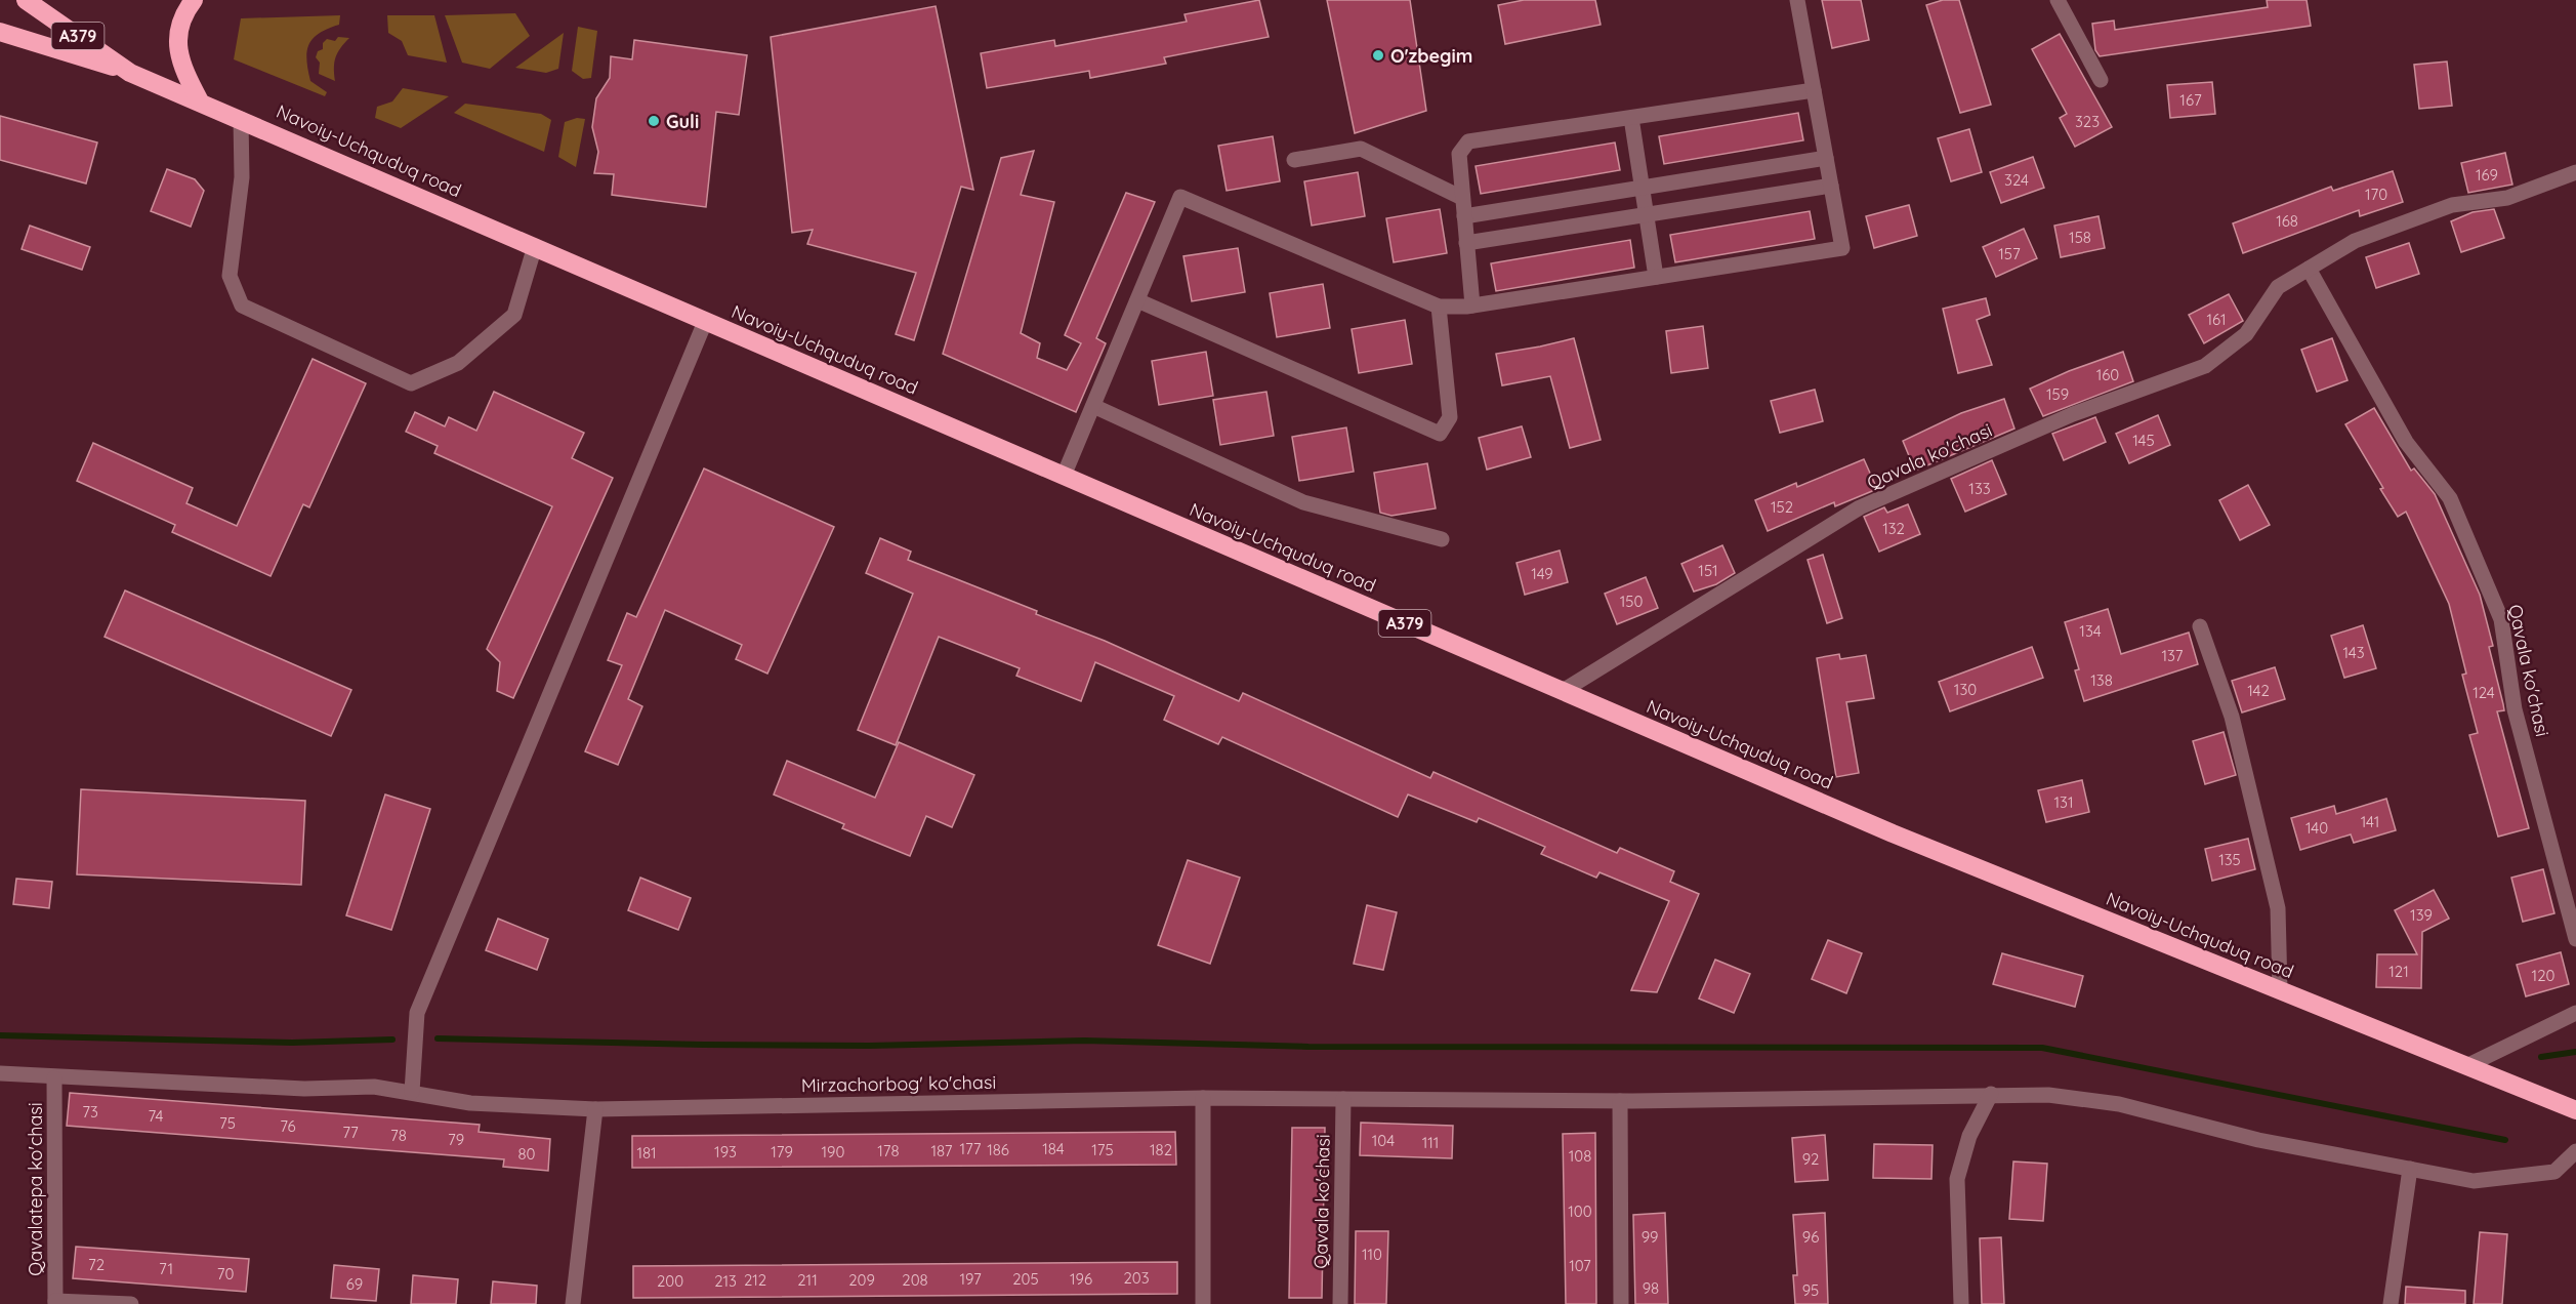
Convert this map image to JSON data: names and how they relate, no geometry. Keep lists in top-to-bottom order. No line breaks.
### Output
{"streets":{"highway":["A379","Navoiy-Uchquduq road"],"street":["Qavala ko'chasi","Mirzachorbog' ko'chasi","Qavalatepa ko'chasi"]},"crossings":[["Navoiy-Uchquduq road","Qavala ko'chasi"],["Qavala ko'chasi","Mirzachorbog' ko'chasi"],["Mirzachorbog' ko'chasi","Qavalatepa ko'chasi"]],"places":["O'zbegim","Guli"],"house_numbers":["167","323","169","324","170","168","158","157","161","160","159","145","133","152","132","151","149","150","134","143","137","138","130","142","124","131","141","140","135","139","121","120","73","74","75","76","77","78","79","104","111","177","184","186","175","182","178","187","193","179","190","181","80","108","92","100","99","96","110","72","107","71","70","203","197","205","196","212","211","209","208","200","213","69","98","95"]}
